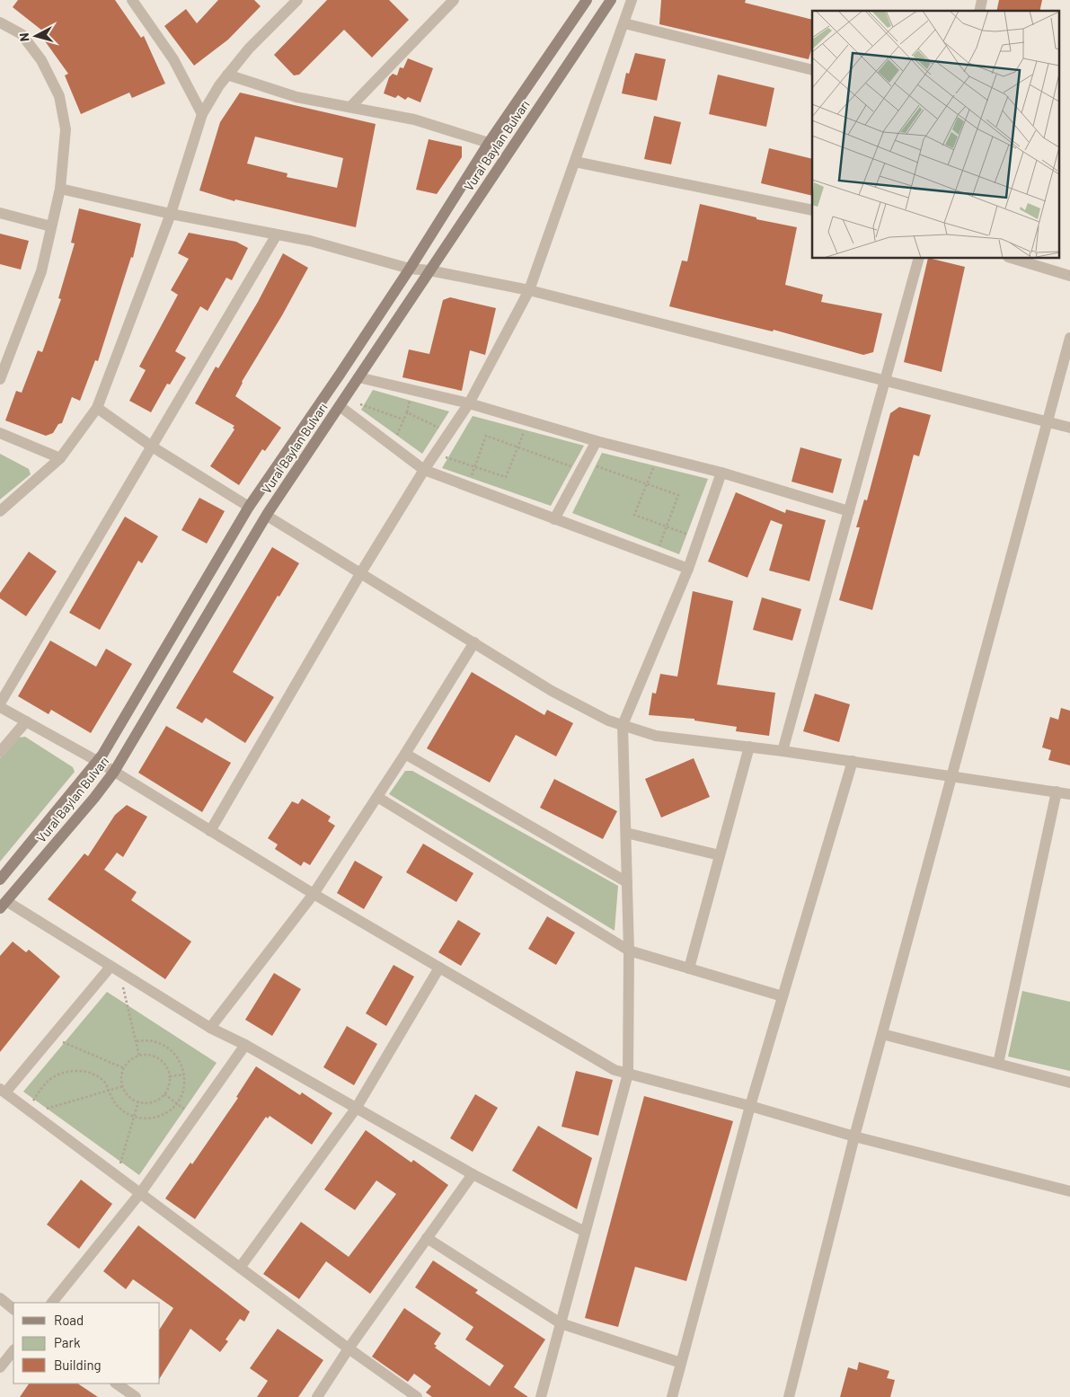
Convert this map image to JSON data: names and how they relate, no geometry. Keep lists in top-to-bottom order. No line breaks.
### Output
{"streets":{"main road":["Vural Baylan Bulvarı"]},"legend":["Road","Park","Building"],"north":"left"}
